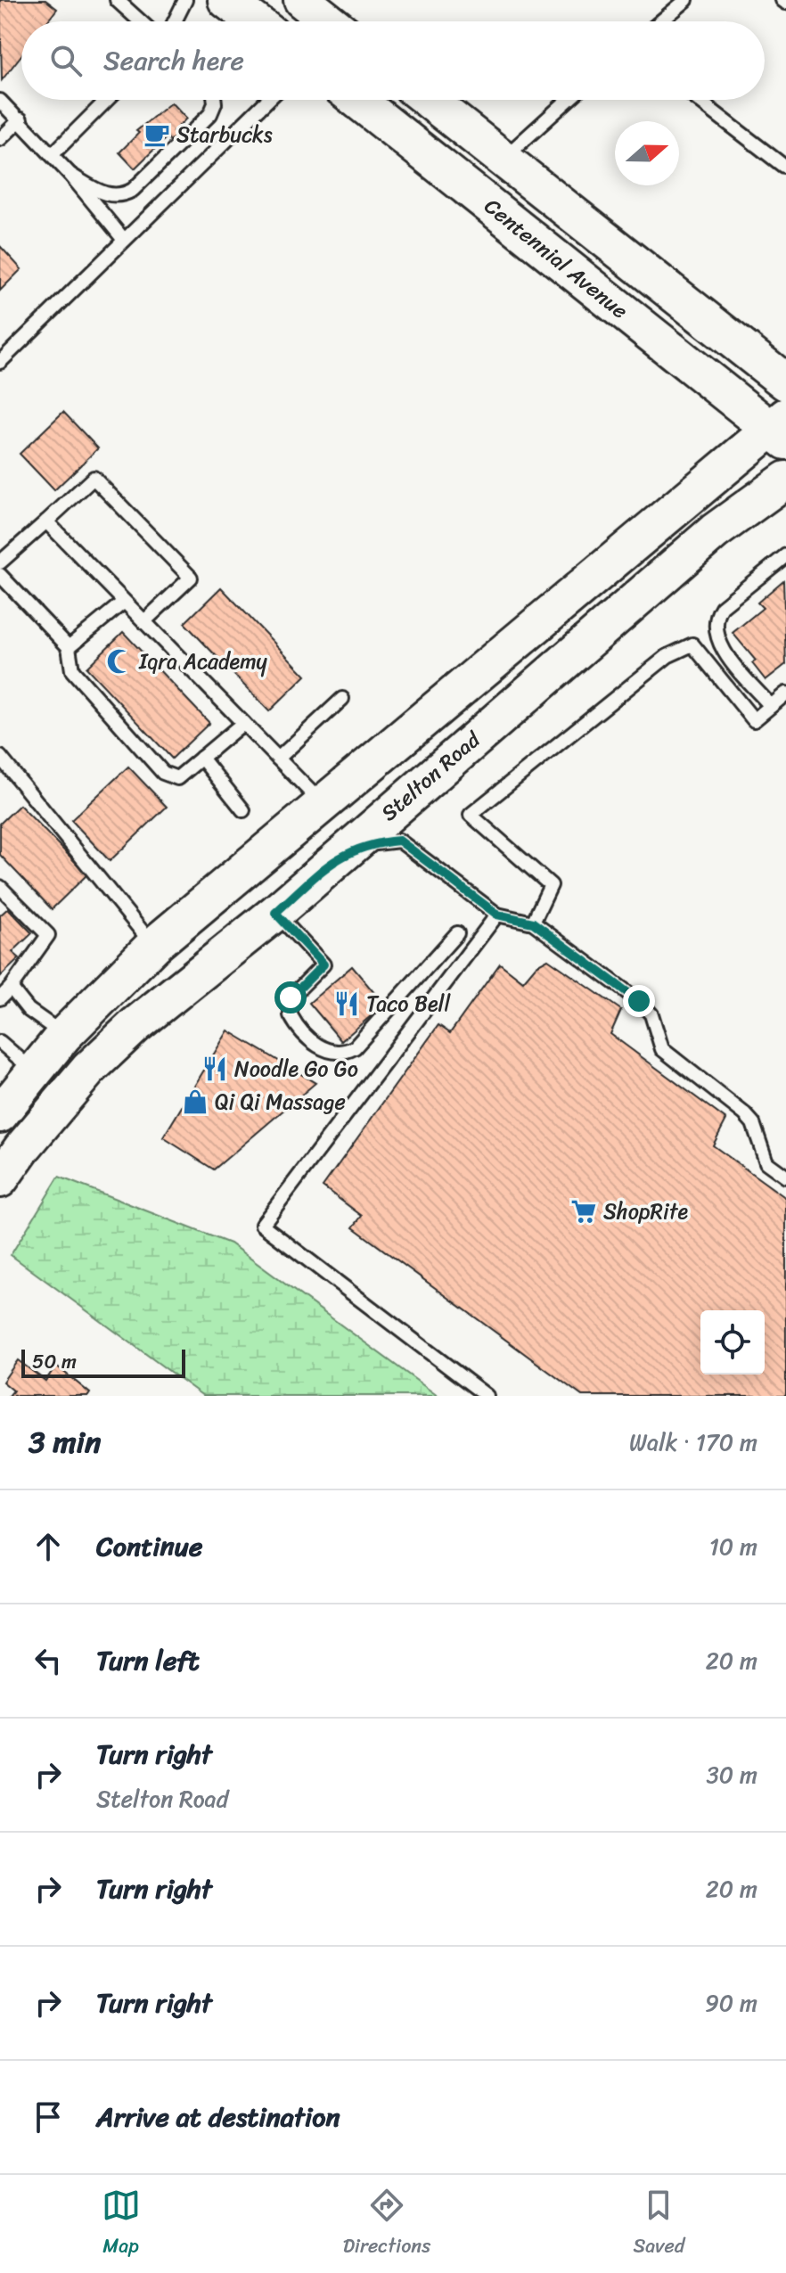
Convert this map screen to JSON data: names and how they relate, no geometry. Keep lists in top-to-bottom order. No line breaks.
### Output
{"streets":{"main road":["Centennial Avenue","Stelton Road"]},"places":{"cafe":["Starbucks"],"mosque":["Iqra Academy"],"restaurant":["Taco Bell","Noodle Go Go"],"shop":["Qi Qi Massage"],"supermarket":["ShopRite"]},"scale_bar":"50 m","north":"right","page":{"search":"Search here","scale":"50 m","heading":["3 min","Walk · 170 m"],"list":[["Continue","10 m"],["Turn left","20 m"],["Turn right","Stelton Road","30 m"],["Turn right","20 m"],["Turn right","90 m"],"Arrive at destination"],"nav":["Map","Directions","Saved"]}}
